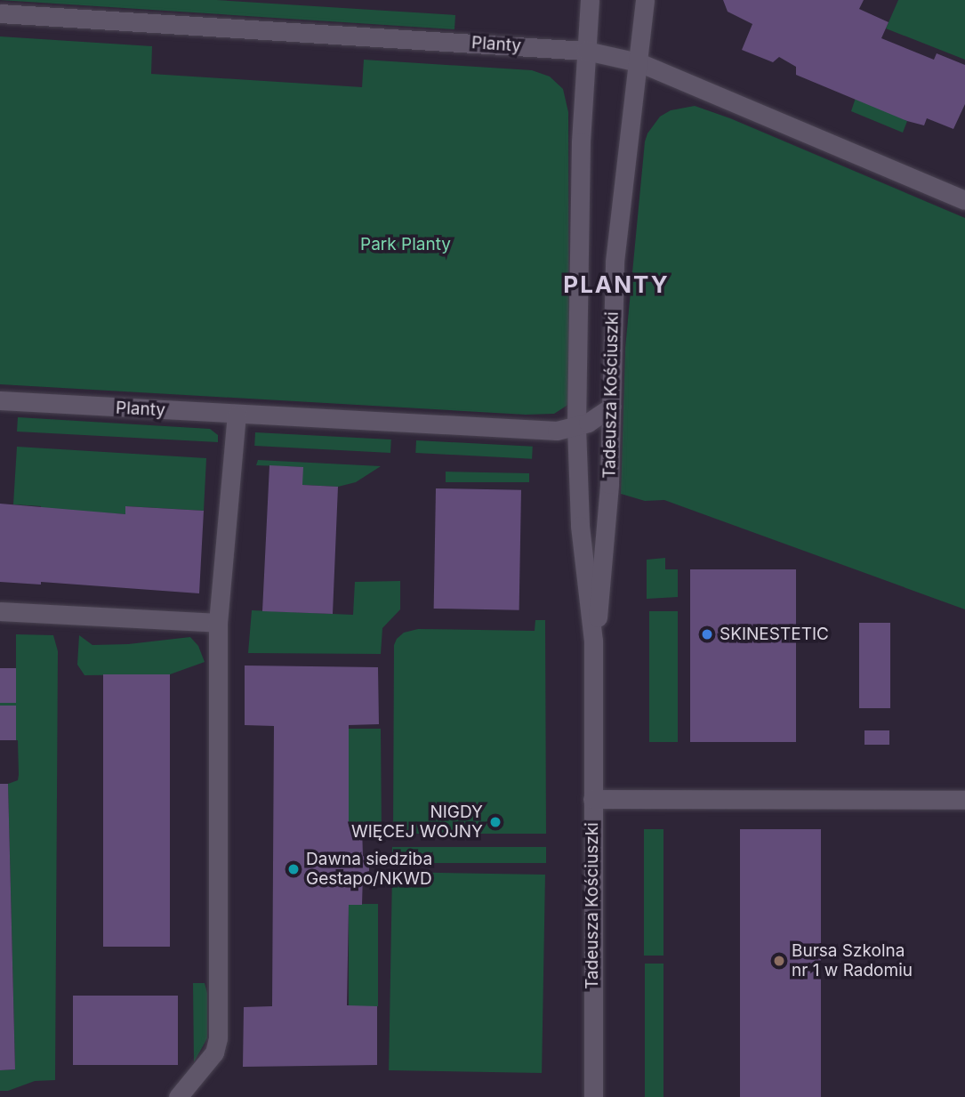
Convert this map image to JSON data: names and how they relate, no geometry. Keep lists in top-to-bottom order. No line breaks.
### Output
{"streets":{"street":["Planty","Tadeusza Kościuszki"]},"crossings":[["Planty","Tadeusza Kościuszki"]],"districts":["PLANTY"],"parks":["Park Planty"],"places":["SKINESTETIC","NIGDY WIĘCEJ WOJNY","Dawna siedziba Gestapo/NKWD","Bursa Szkolna nr 1 w Radomiu"]}
